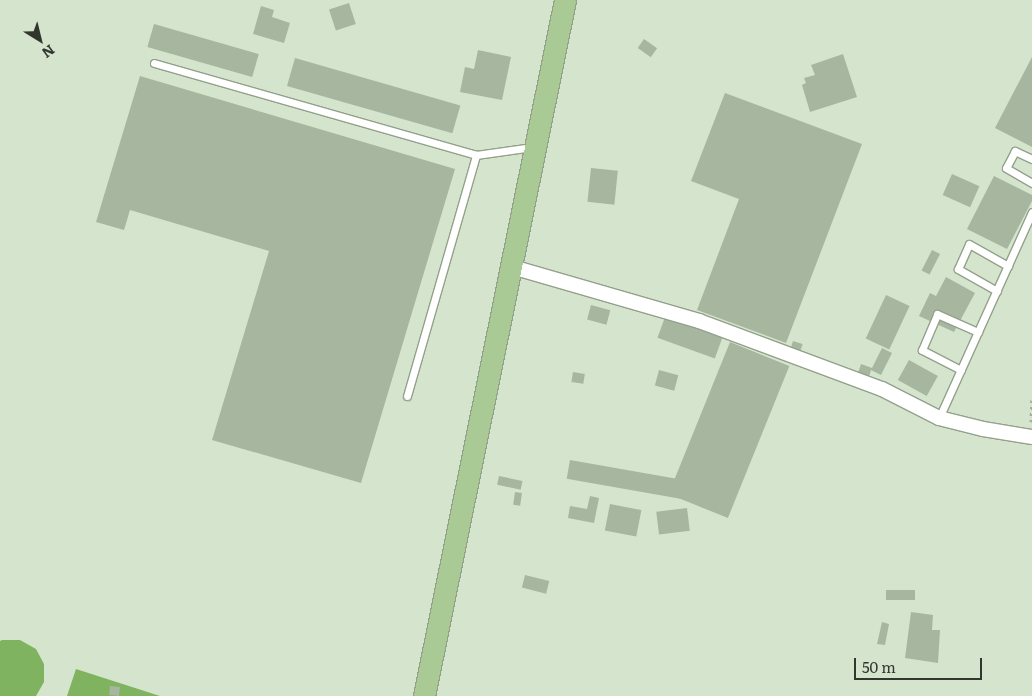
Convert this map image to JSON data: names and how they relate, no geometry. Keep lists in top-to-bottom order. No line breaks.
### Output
{"scale_bar":"50 m","north":"bottom right"}
